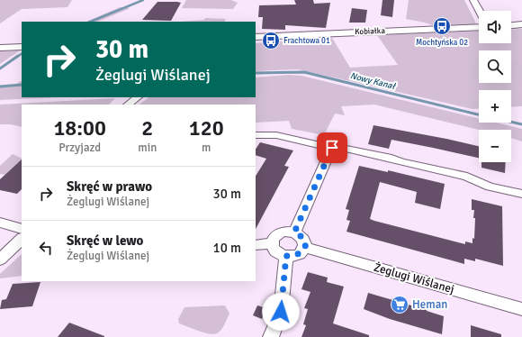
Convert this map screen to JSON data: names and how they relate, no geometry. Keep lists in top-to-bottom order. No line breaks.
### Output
{"streets":{"street":["Kobiałka","Żeglugi Wiślanej"]},"water":["Nowy Kanał"],"places":{"bus stop":["Mochtyńska 02","Frachtowa 01"],"supermarket":["Heman"]},"page":{"map_buttons":["+","−"],"turn":["30 m","Żeglugi Wiślanej"],"eta":["18:00","Przyjazd","2","min","120","m"],"list":[{"name":"Skręć w prawo","note":"Żeglugi Wiślanej","value":"30 m"},{"name":"Skręć w lewo","note":"Żeglugi Wiślanej","value":"10 m"}]}}
